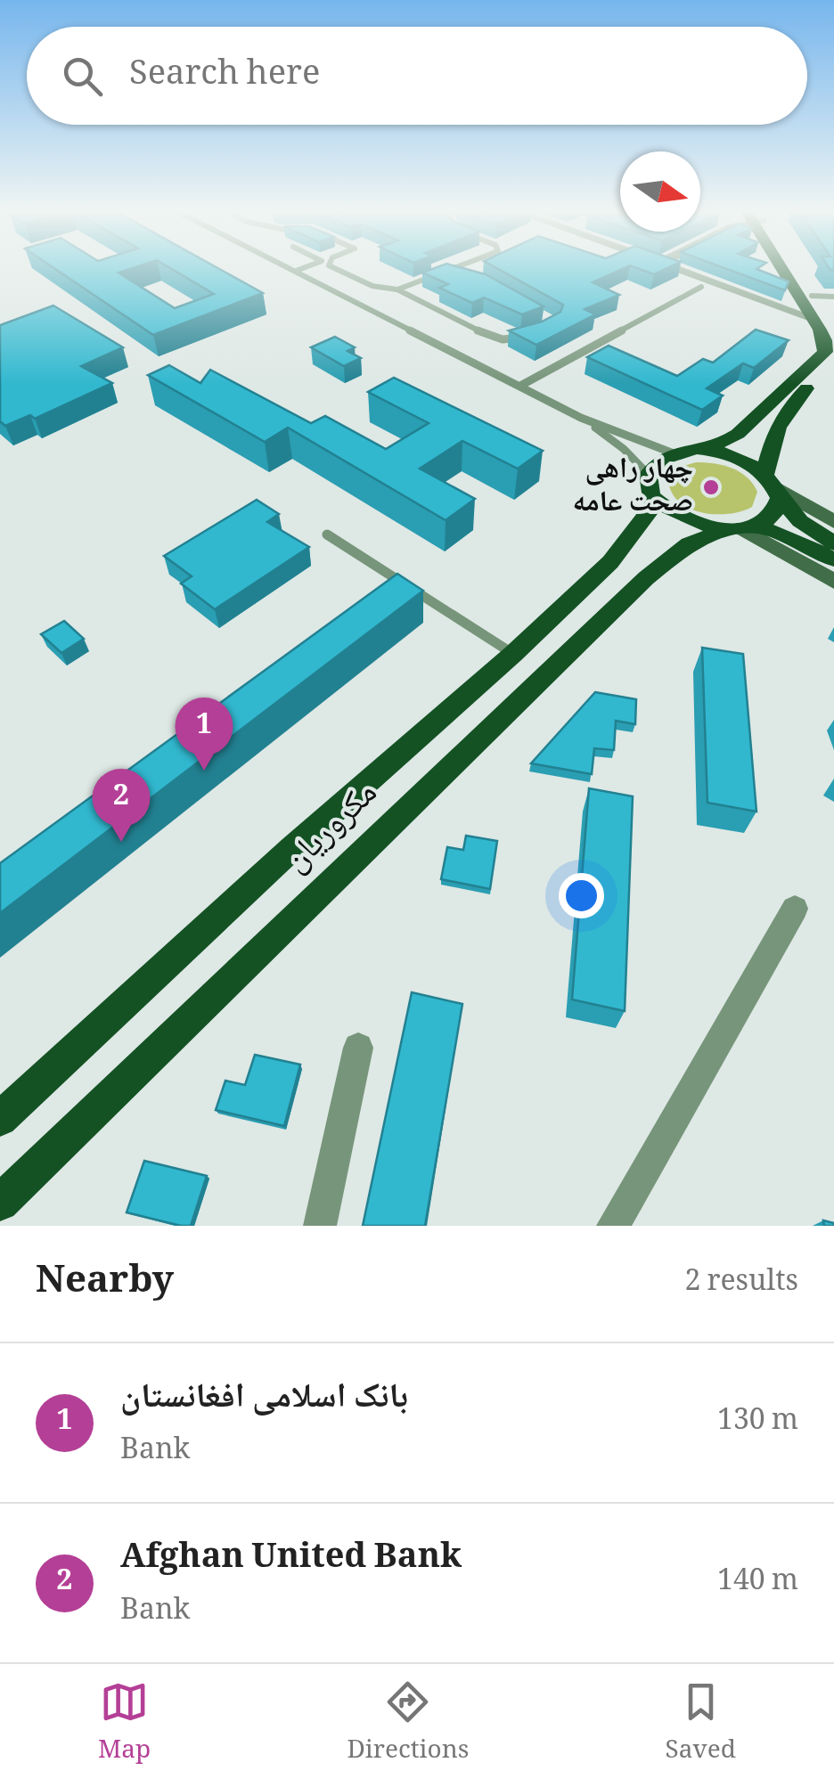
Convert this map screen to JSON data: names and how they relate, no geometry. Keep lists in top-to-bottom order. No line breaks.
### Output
{"streets":{"main road":["مکروریان"]},"places":["چهار راهی صحت عامه"],"north":"right","page":{"search":"Search here","pins":["1","2"],"heading":["Nearby","2 results"],"list":[{"mark":"1","name":"بانک اسلامی افغانستان","note":"Bank","value":"130 m"},{"mark":"2","name":"Afghan United Bank","note":"Bank","value":"140 m"}],"nav":["Map","Directions","Saved"]}}
